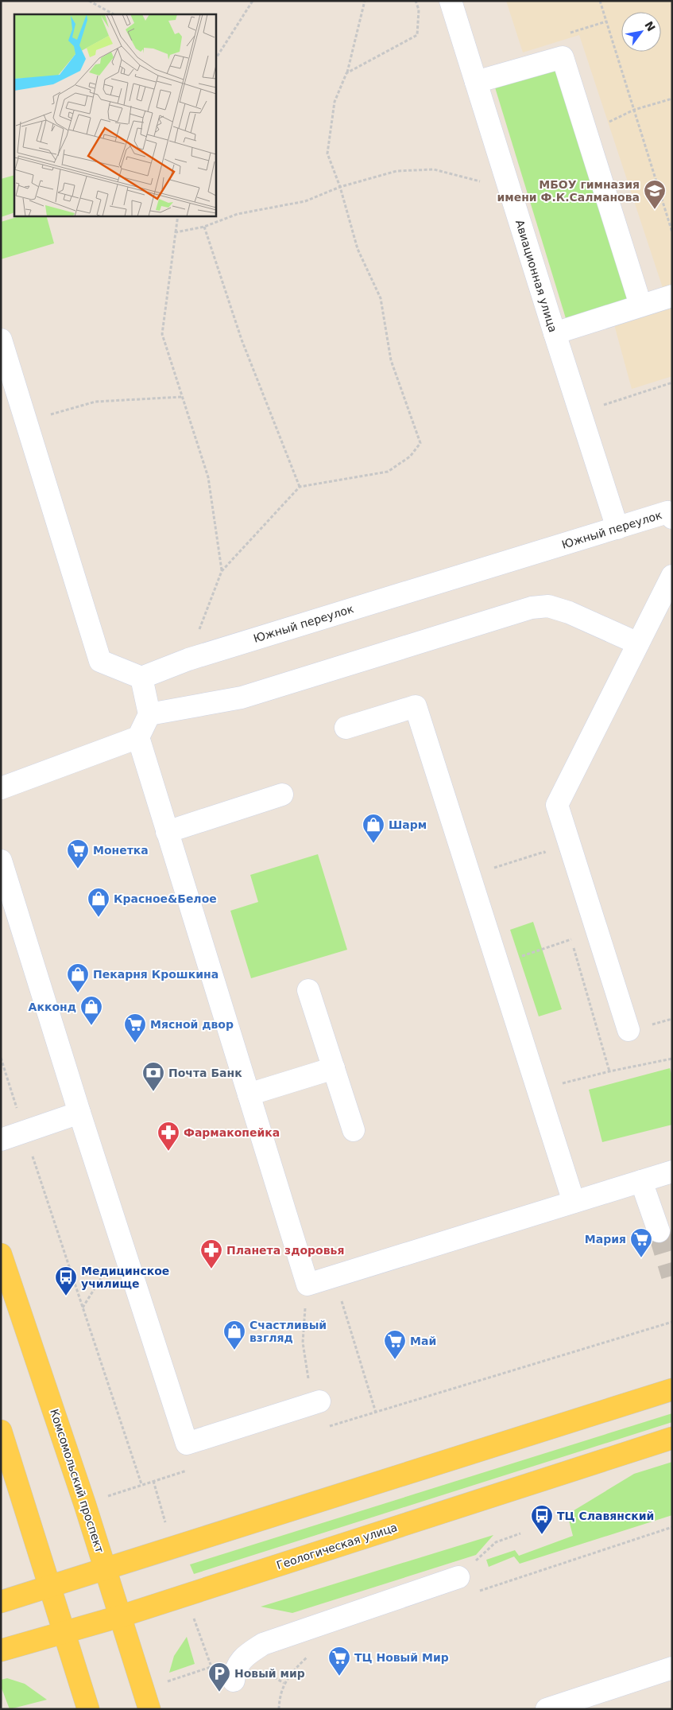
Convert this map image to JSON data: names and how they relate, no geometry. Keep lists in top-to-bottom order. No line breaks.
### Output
{"streets":{"main road":["Комсомольский проспект","Геологическая улица"],"street":["Авиационная улица","Южный переулок"]},"crossings":[["Авиационная улица","Южный переулок"],["Комсомольский проспект","Геологическая улица"]],"places":{"school or university":["МБОУ гимназия имени Ф.К.Салманова"],"shop":["Шарм","Красное&Белое","Пекарня Крошкина","Акконд","Счастливый взгляд"],"supermarket":["Монетка","Мясной двор","Мария","Май","ТЦ Новый Мир"],"bank":["Почта Банк"],"pharmacy":["Фармакопейка","Планета здоровья"],"bus stop":["Медицинское училище","ТЦ Славянский"],"parking":["Новый мир"]},"north":"top right"}
